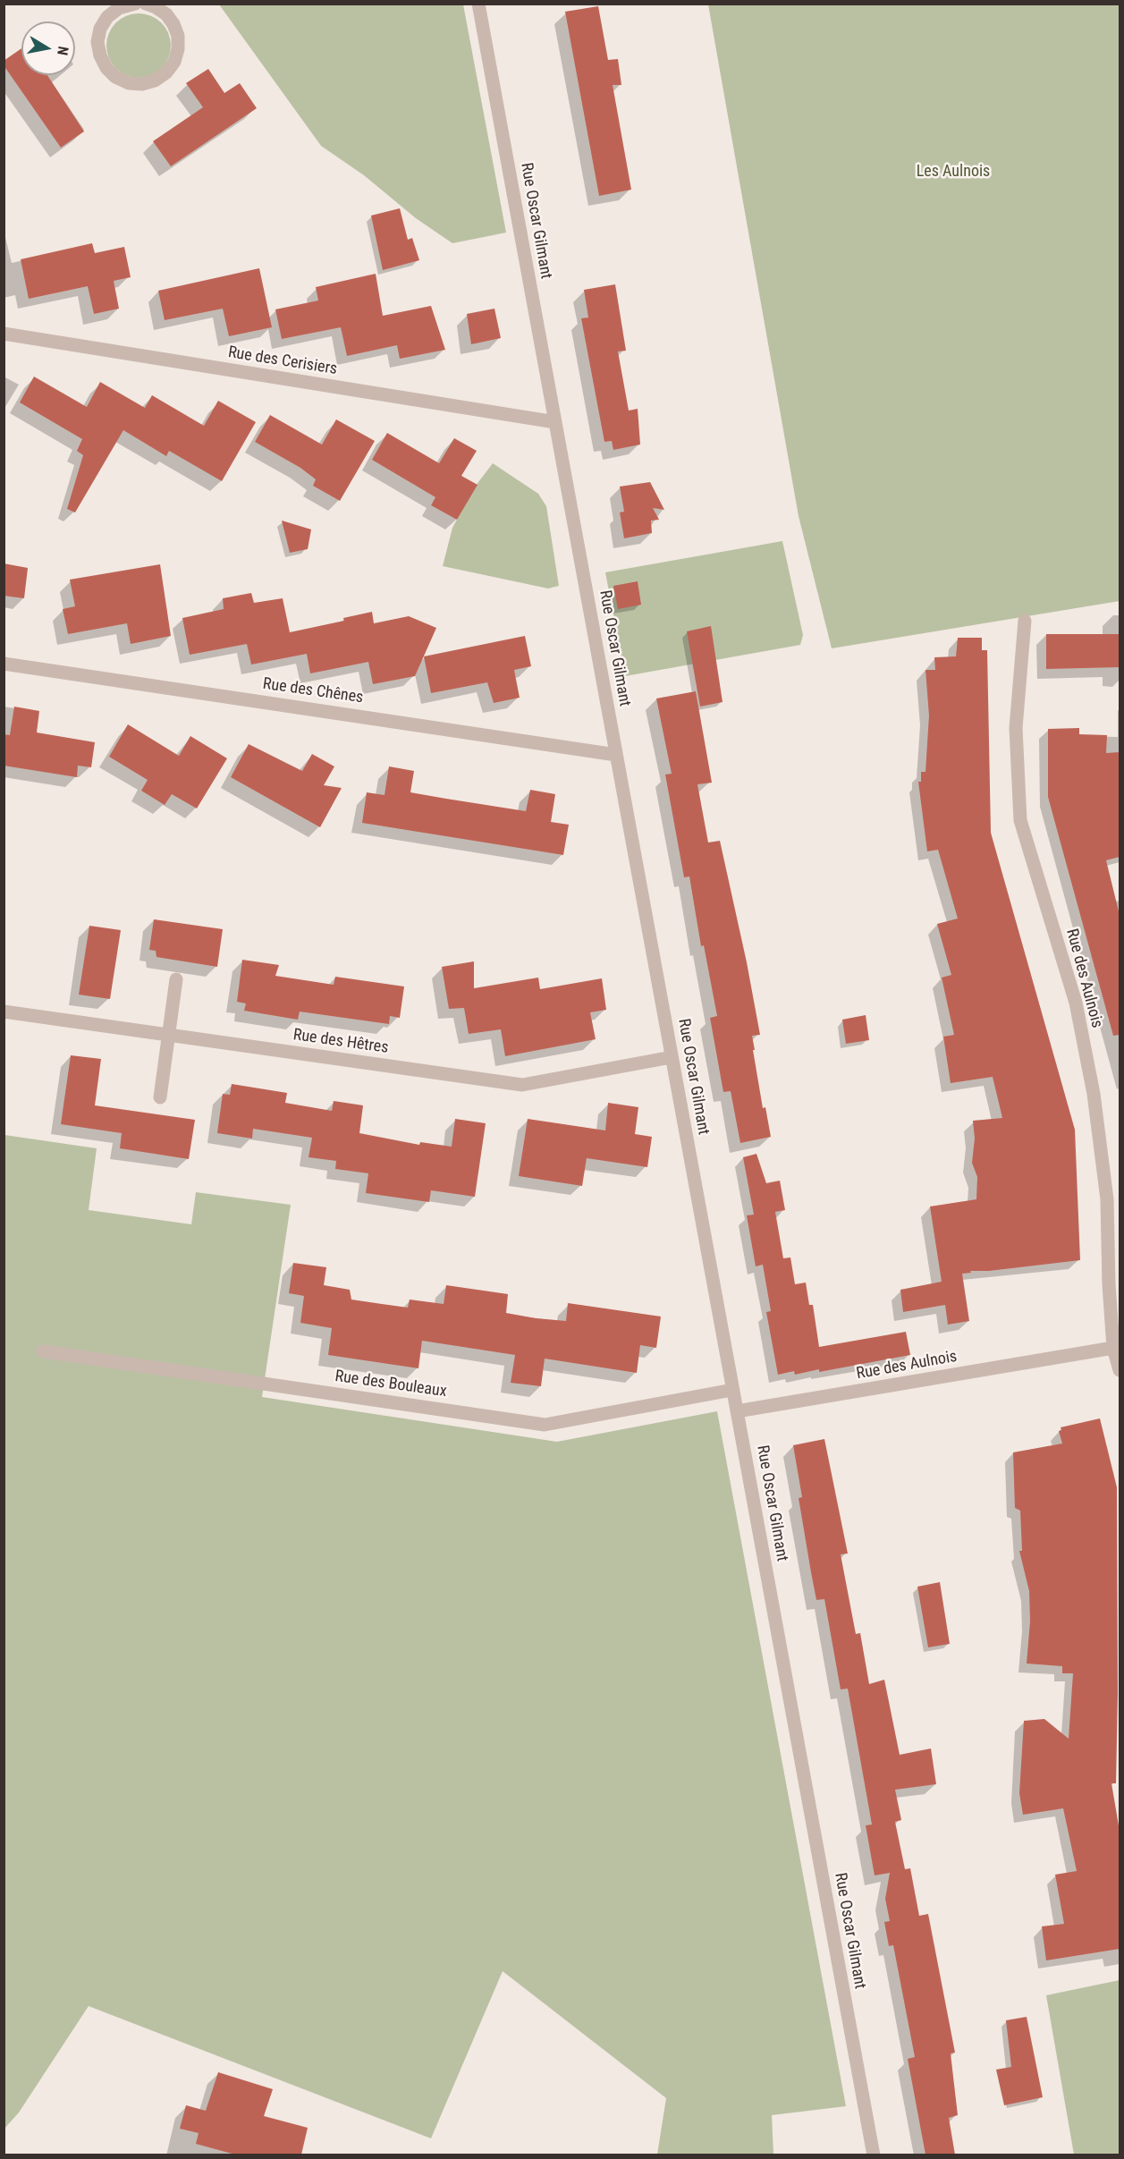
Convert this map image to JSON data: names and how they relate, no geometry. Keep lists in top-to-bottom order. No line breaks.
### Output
{"streets":{"street":["Rue Oscar Gilmant","Rue des Cerisiers","Rue des Chênes","Rue des Aulnois","Rue des Hêtres","Rue des Bouleaux"]},"crossings":[["Rue Oscar Gilmant","Rue des Cerisiers"],["Rue Oscar Gilmant","Rue des Chênes"],["Rue Oscar Gilmant","Rue des Aulnois"],["Rue Oscar Gilmant","Rue des Hêtres"],["Rue Oscar Gilmant","Rue des Bouleaux"]],"parks":["Les Aulnois"],"north":"right"}
